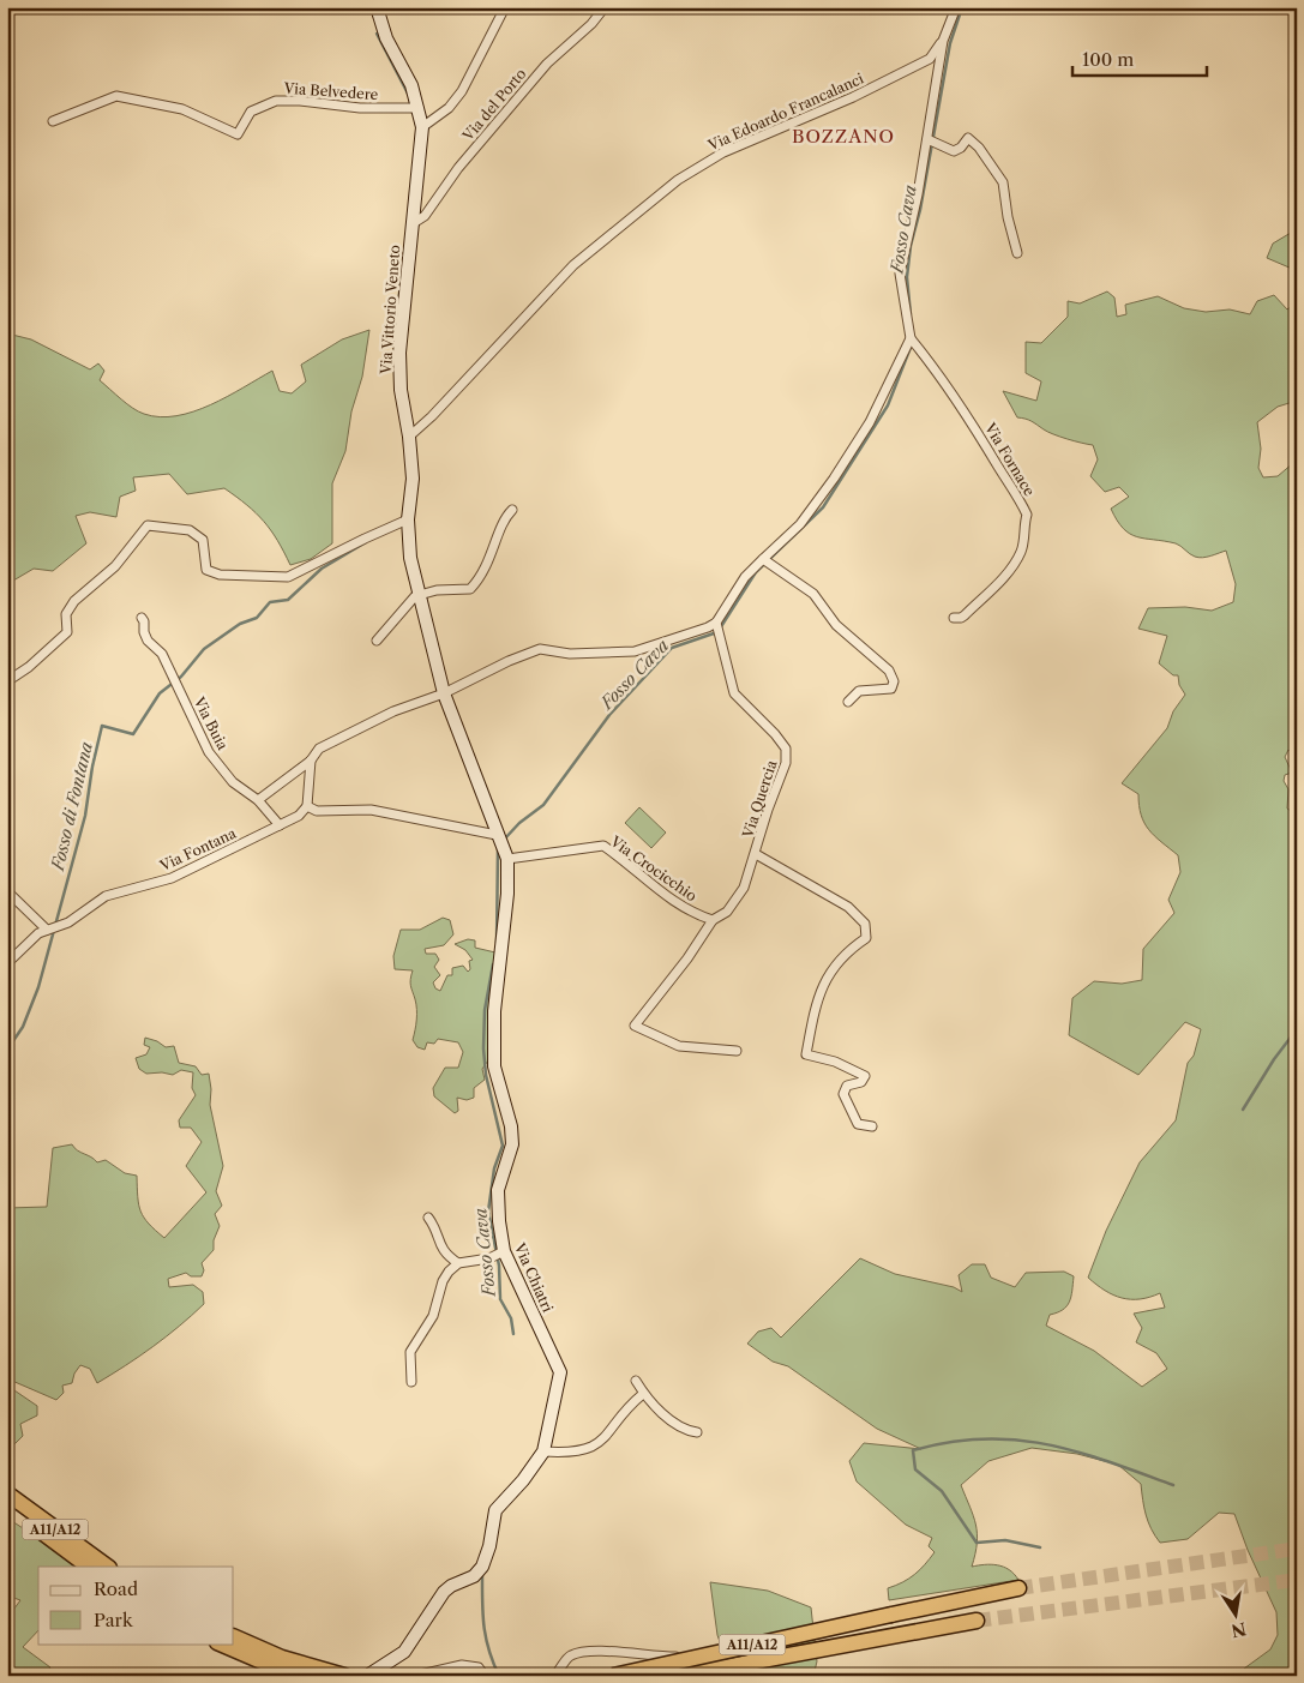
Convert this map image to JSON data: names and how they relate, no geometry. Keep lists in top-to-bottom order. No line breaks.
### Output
{"streets":{"highway":["A11/A12"],"street":["Via Belvedere","Via del Porto","Via Edoardo Francalanci","Via Vittorio Veneto","Via Fornace","Via Buia","Via Quercia","Via Fontana","Via Crocicchio","Via Chiatri"]},"crossings":[["Via Belvedere","Via Vittorio Veneto"],["Via del Porto","Via Vittorio Veneto"],["Via Edoardo Francalanci","Via Vittorio Veneto"],["Via Vittorio Veneto","Via Crocicchio"],["Via Vittorio Veneto","Via Chiatri"],["Via Buia","Via Fontana"],["Via Quercia","Via Crocicchio"],["Via Fontana","Via Crocicchio"],["Via Crocicchio","Via Chiatri"]],"districts":["BOZZANO"],"water":["Fosso Cava","Fosso di Fontana"],"legend":["Road","Park"],"scale_bar":"100 m","north":"bottom"}
